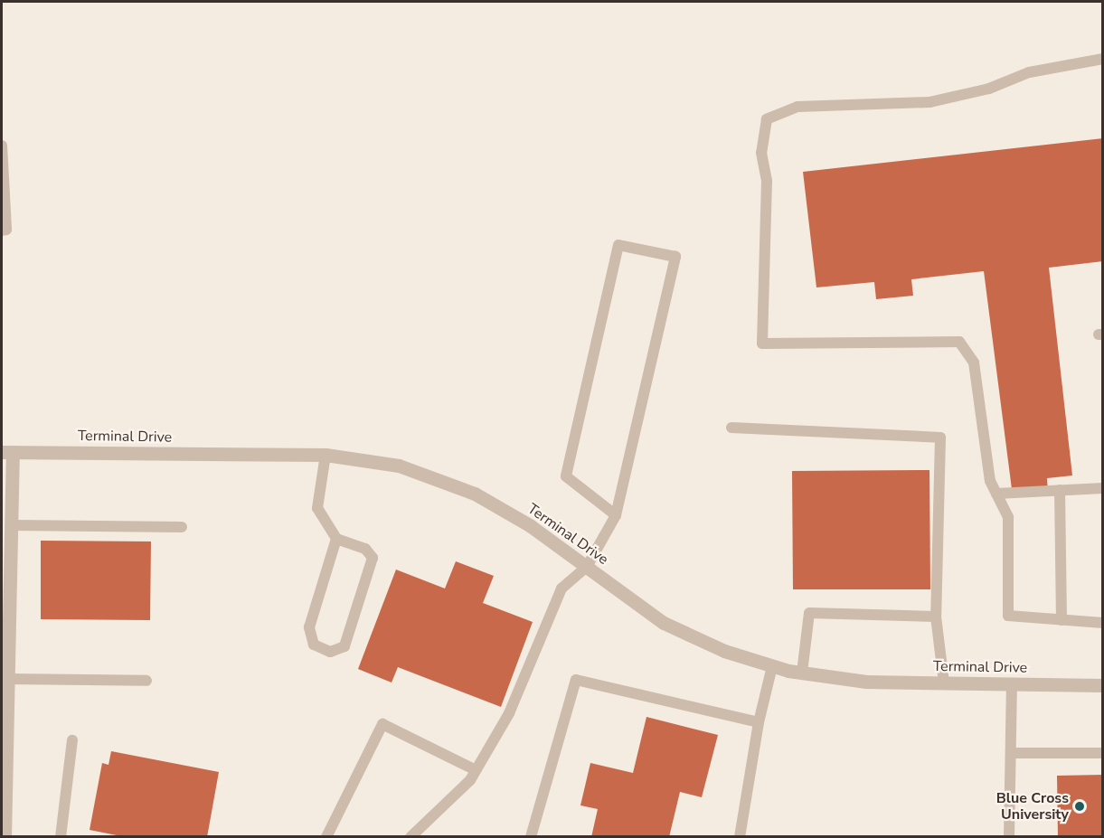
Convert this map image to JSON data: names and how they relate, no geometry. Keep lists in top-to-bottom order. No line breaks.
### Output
{"streets":{"street":["Terminal Drive"]},"places":["Blue Cross University"]}
